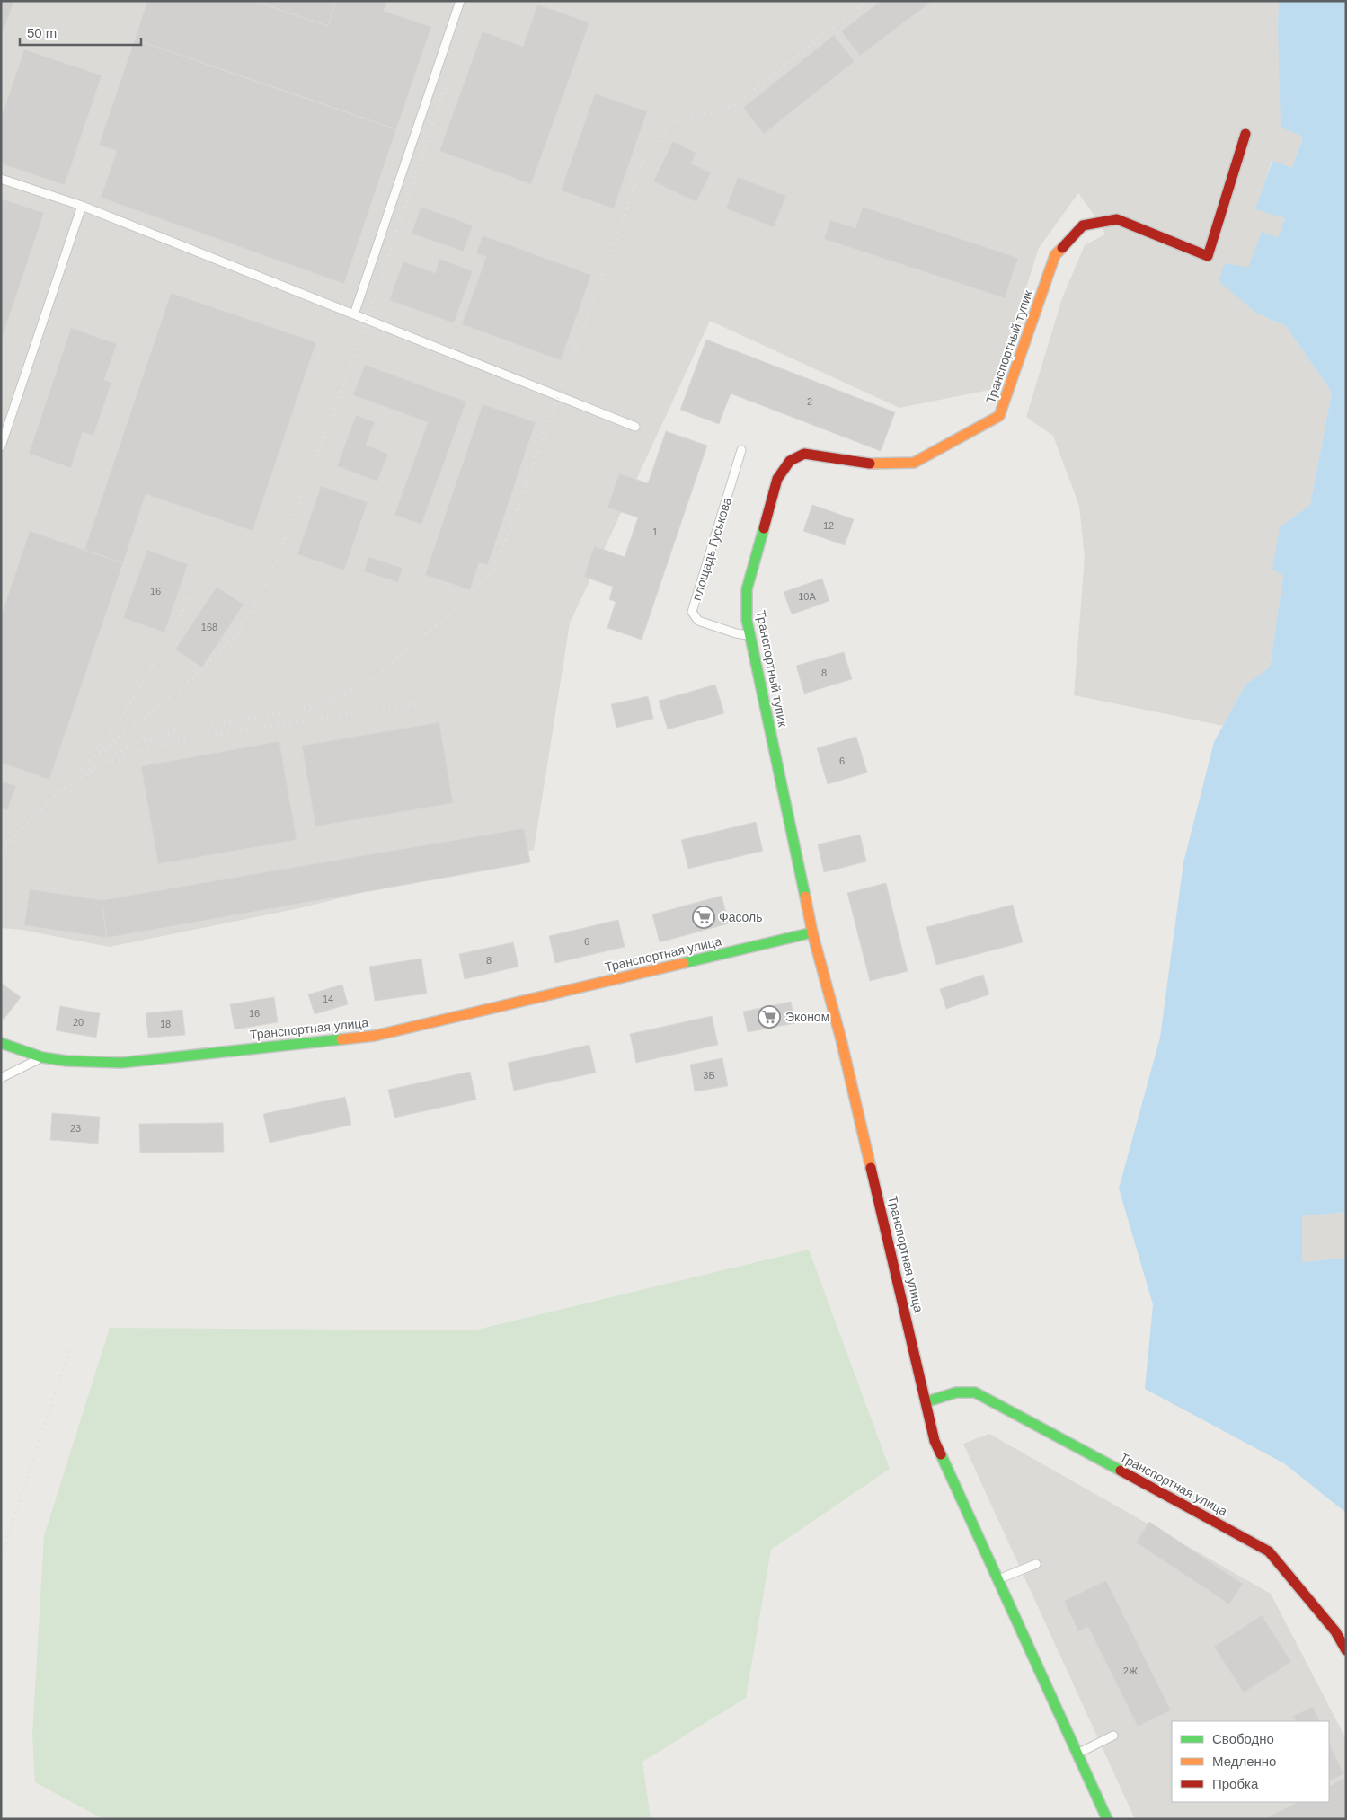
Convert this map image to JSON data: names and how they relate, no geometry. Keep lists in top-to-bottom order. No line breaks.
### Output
{"streets":{"street":["Транспортный тупик","Транспортная улица"],"lane":["площадь Гуськова"]},"crossings":[["Транспортный тупик","площадь Гуськова"],["Транспортный тупик","Транспортная улица"]],"places":{"supermarket":["Фасоль","Эконом"]},"house_numbers":["2","12","1","16","10А","168","8","6","6","8","14","16","20","18","3Б","23","2Ж"],"legend":["Свободно","Медленно","Пробка"],"scale_bar":"50 m"}
